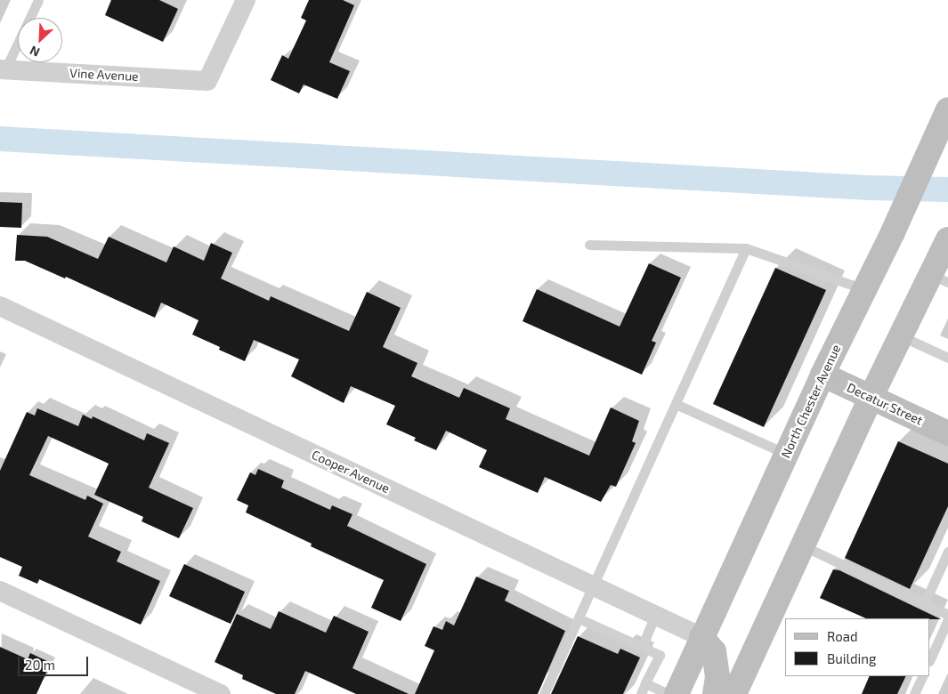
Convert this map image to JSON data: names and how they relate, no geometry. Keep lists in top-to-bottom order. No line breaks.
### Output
{"streets":{"main road":["North Chester Avenue","Decatur Street"],"street":["Vine Avenue","Cooper Avenue"]},"crossings":[["North Chester Avenue","Decatur Street"],["North Chester Avenue","Cooper Avenue"]],"legend":["Road","Building"],"scale_bar":"20 m","north":"bottom left"}
